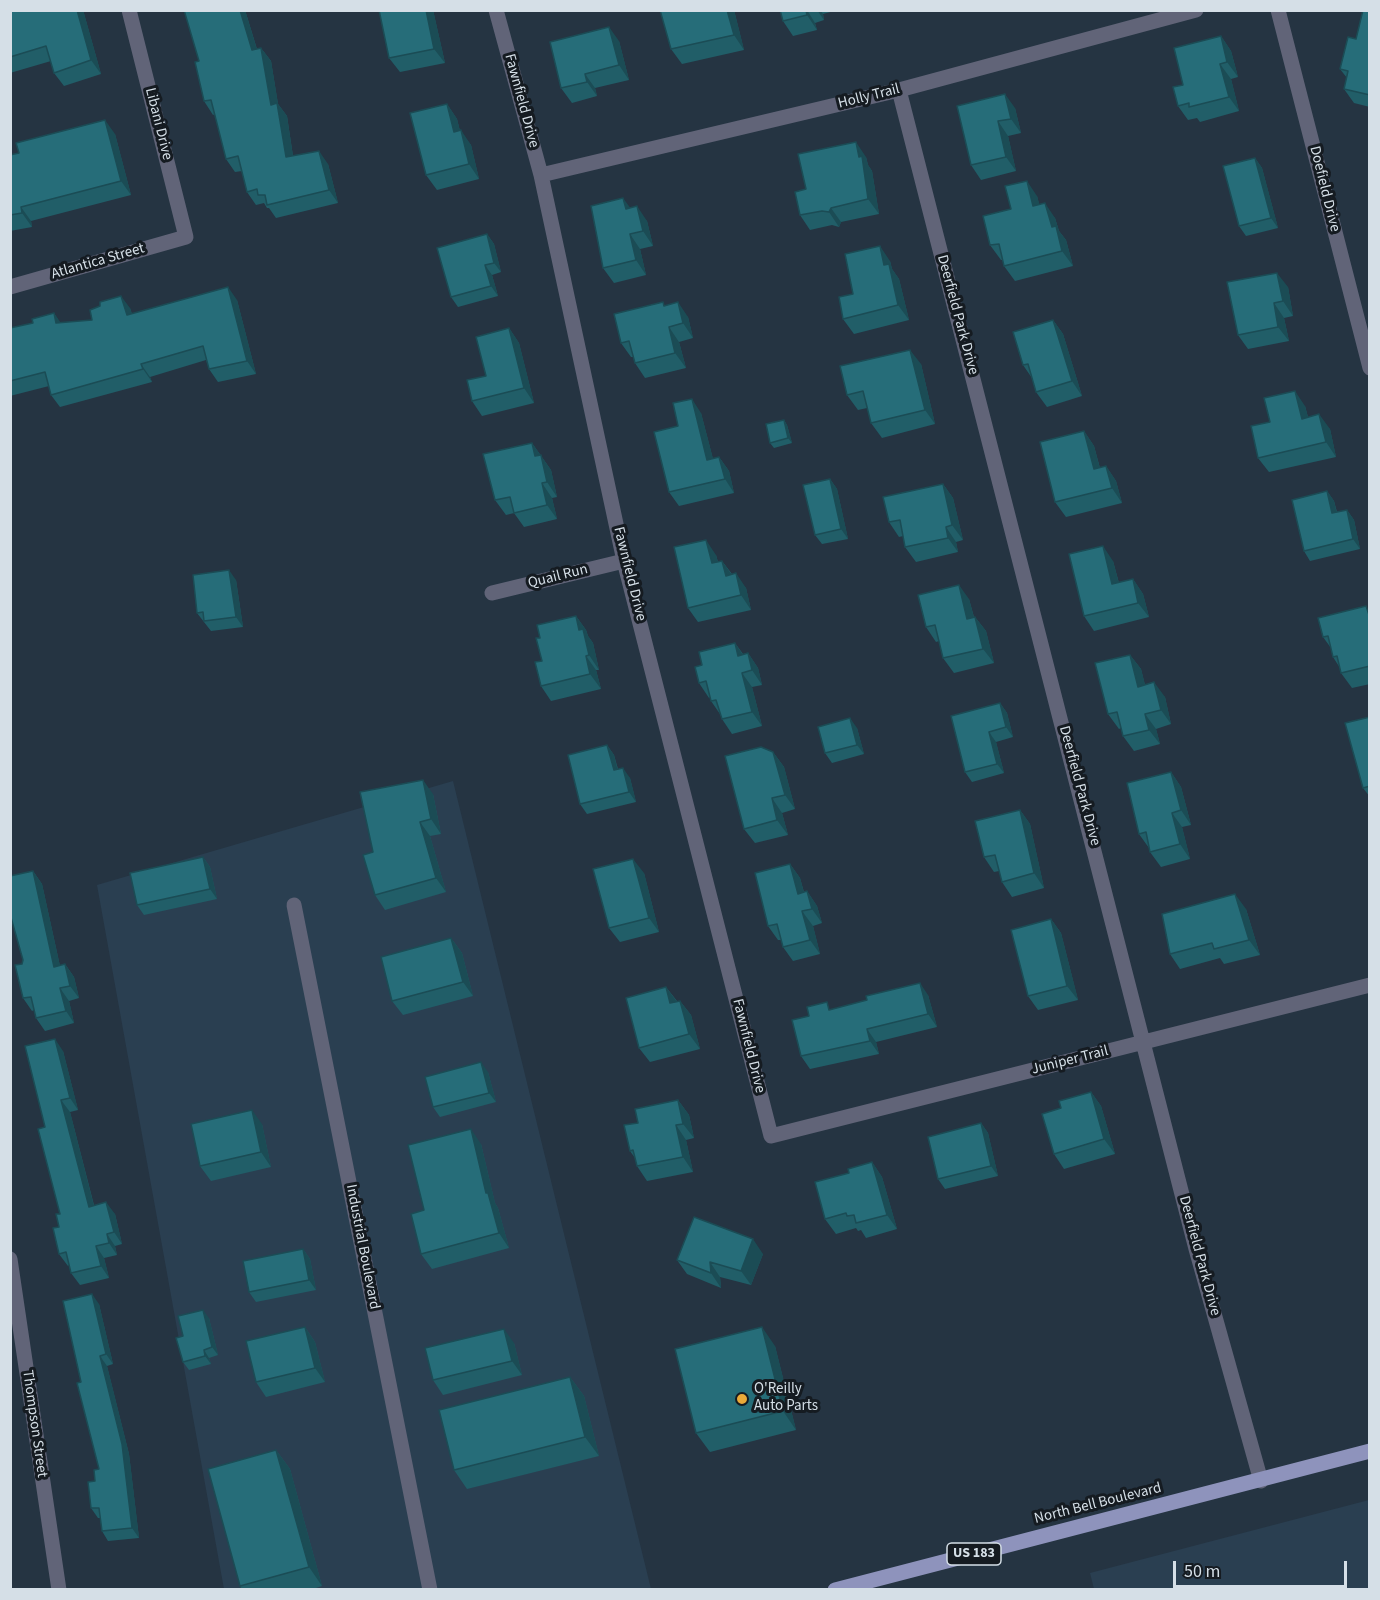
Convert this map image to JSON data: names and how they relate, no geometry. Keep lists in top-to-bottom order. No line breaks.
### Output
{"streets":{"main road":["North Bell Boulevard","US 183"],"street":["Holly Trail","Fawnfield Drive","Libani Drive","Doefield Drive","Atlantica Street","Deerfield Park Drive","Quail Run","Juniper Trail","Industrial Boulevard","Thompson Street"]},"crossings":[["Holly Trail","Fawnfield Drive"],["Holly Trail","Deerfield Park Drive"],["Fawnfield Drive","Quail Run"],["Fawnfield Drive","Juniper Trail"],["Libani Drive","Atlantica Street"],["Deerfield Park Drive","Juniper Trail"],["Deerfield Park Drive","North Bell Boulevard"]],"places":["O'Reilly Auto Parts"],"scale_bar":"50 m"}
